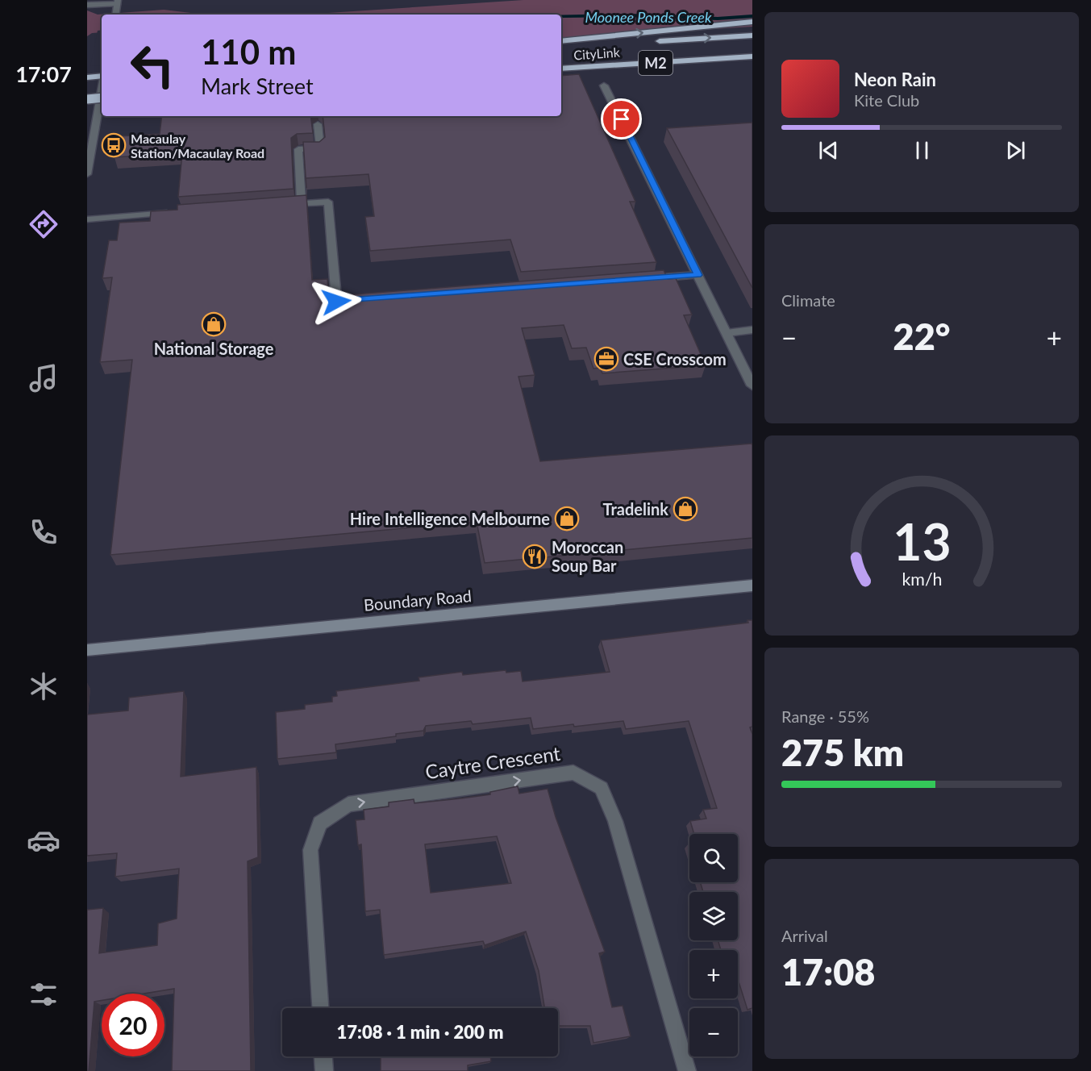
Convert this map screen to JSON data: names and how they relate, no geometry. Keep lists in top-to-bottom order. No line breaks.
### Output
{"streets":{"highway":["CityLink","M2"],"main road":["Boundary Road"],"street":["Caytre Crescent"]},"water":["Moonee Ponds Creek"],"places":{"bus stop":["Macaulay Station/Macaulay Road"],"shop":["National Storage","Tradelink","Hire Intelligence Melbourne"],"office":["CSE Crosscom"],"restaurant":["Moroccan Soup Bar"]},"page":{"tabs":"17:07","turn":["110 m","Mark Street"],"song":["Neon Rain","Kite Club"],"tile":["Climate",["Range · 55%","275 km"],["Arrival","17:08"]],"heat":["−","22°","+"],"map_buttons":["+","−"],"limit":"20","trip":"17:08 · 1 min · 200 m","gauge":["13","km/h"]}}
